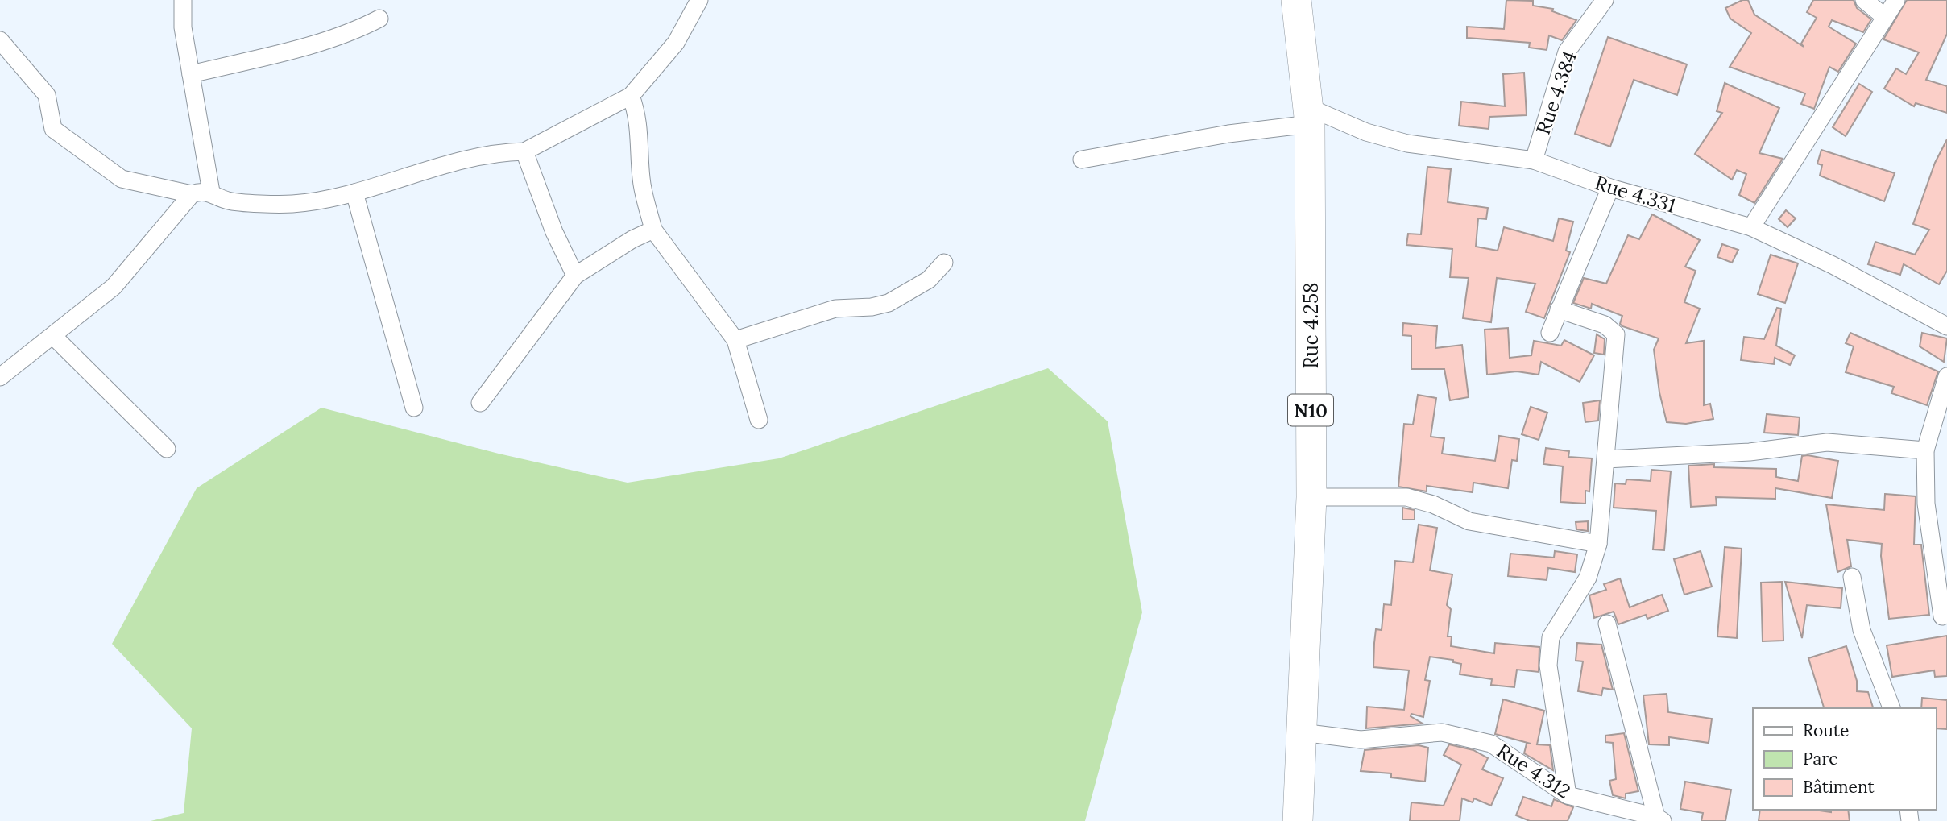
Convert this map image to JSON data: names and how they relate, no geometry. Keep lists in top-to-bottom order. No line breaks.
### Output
{"streets":{"highway":["Rue 4.258","N10"],"street":["Rue 4.384","Rue 4.331","Rue 4.312"]},"crossings":[["Rue 4.384","Rue 4.331"],["Rue 4.331","Rue 4.258"],["Rue 4.258","Rue 4.312"]],"legend":["Route","Parc","Bâtiment"]}
